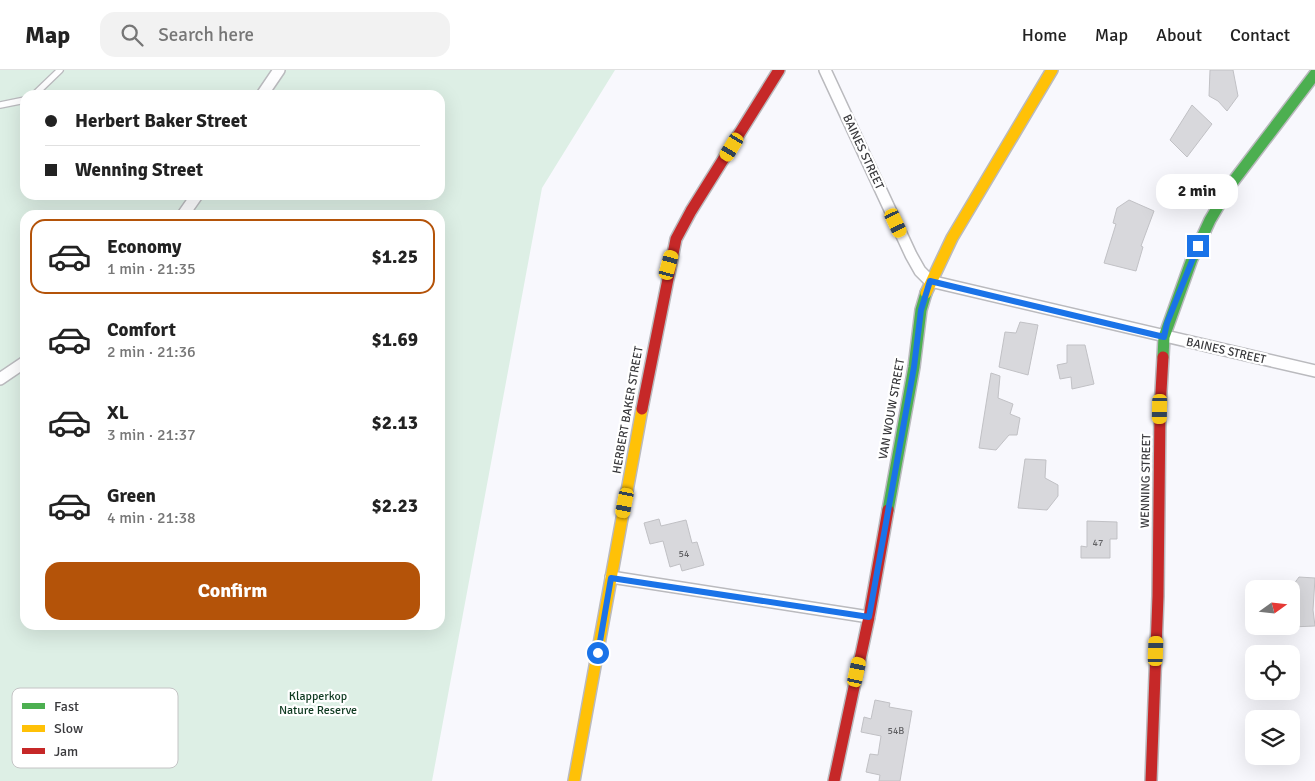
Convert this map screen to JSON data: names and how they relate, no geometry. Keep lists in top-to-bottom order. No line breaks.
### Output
{"streets":{"street":["BAINES STREET","VAN WOUW STREET","HERBERT BAKER STREET","WENNING STREET"]},"crossings":[["BAINES STREET","VAN WOUW STREET"],["BAINES STREET","WENNING STREET"]],"parks":["Klapperkop Nature Reserve"],"house_numbers":["47","54","54B"],"legend":["Fast","Slow","Jam"],"north":"right","page":{"header":"Map","search":"Search here","nav":["Home","Map","About","Contact"],"banner":["Herbert Baker Street","Wenning Street"],"bubble":"2 min","list":[{"name":"Economy","note":"1 min · 21:35","value":"$1.25"},{"name":"Comfort","note":"2 min · 21:36","value":"$1.69"},{"name":"XL","note":"3 min · 21:37","value":"$2.13"},{"name":"Green","note":"4 min · 21:38","value":"$2.23"}],"buttons":"Confirm"}}
